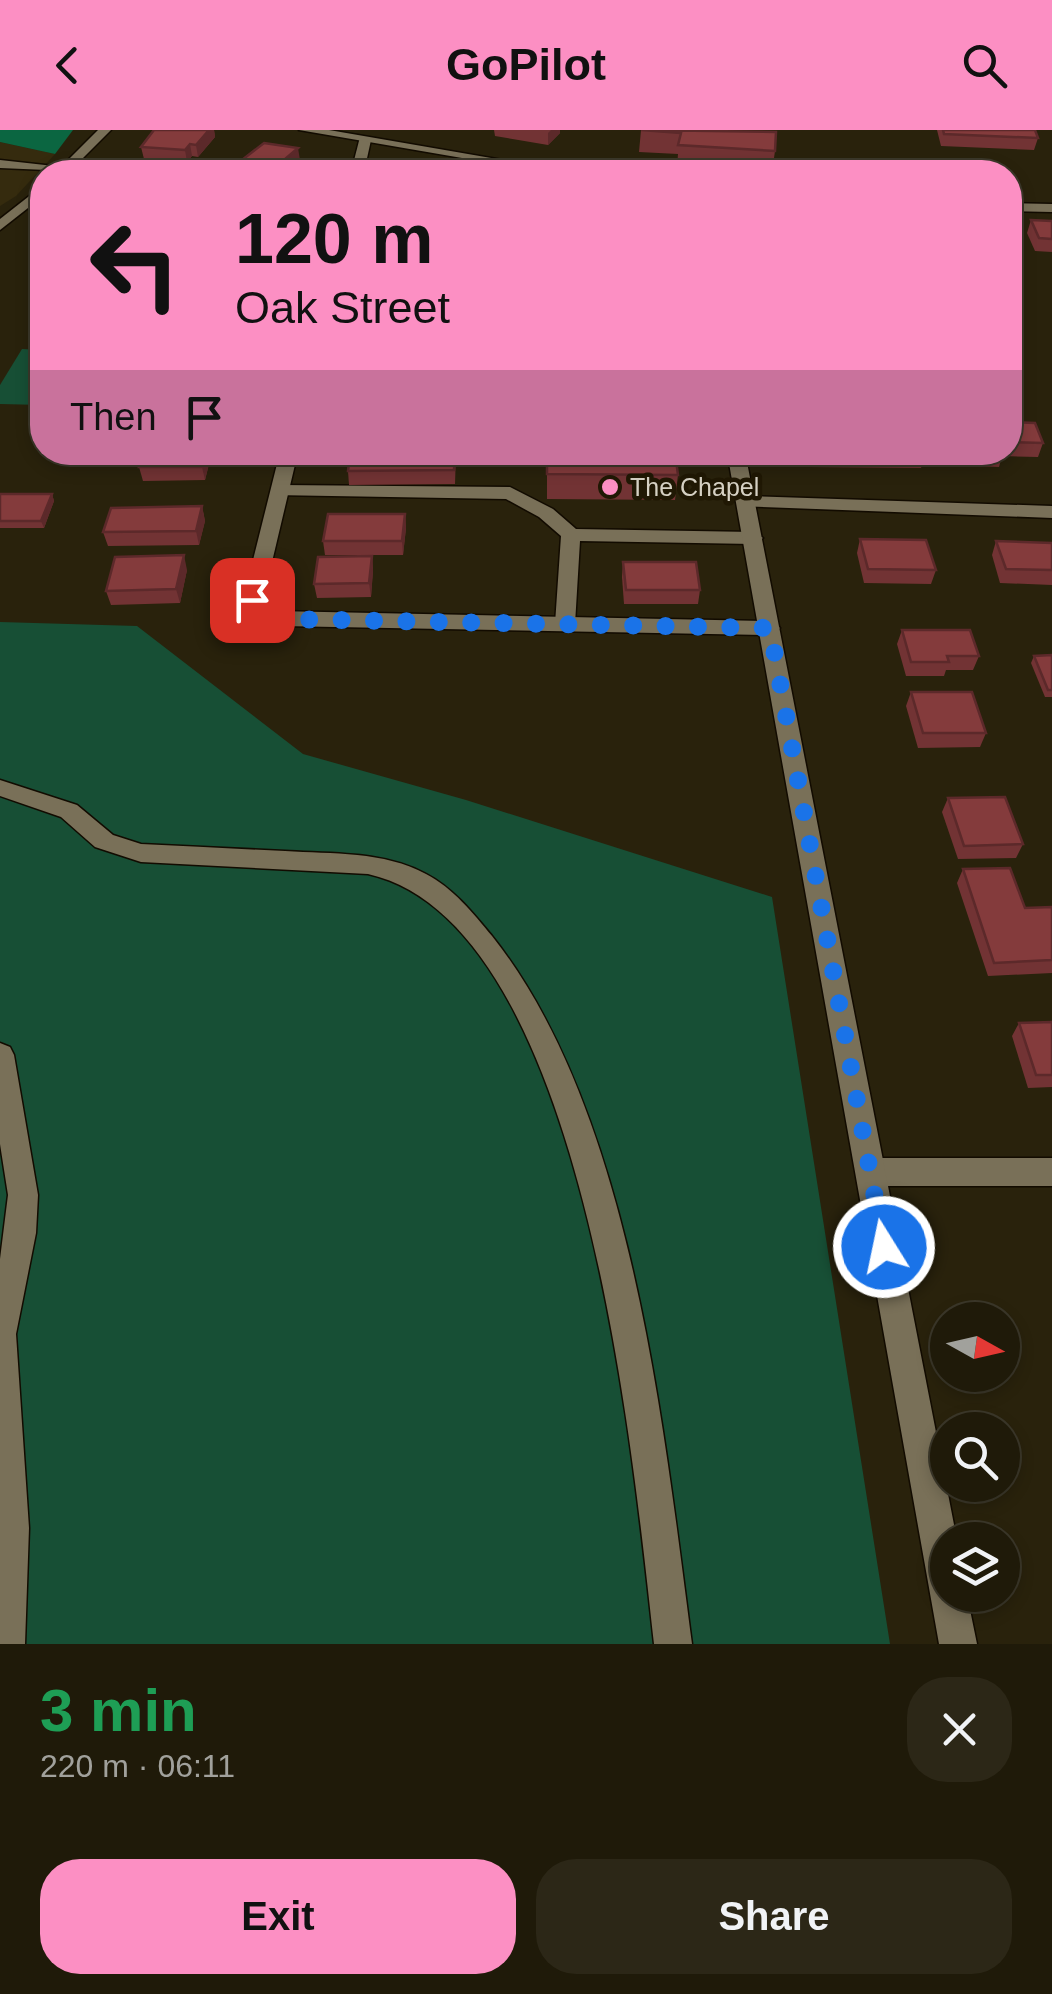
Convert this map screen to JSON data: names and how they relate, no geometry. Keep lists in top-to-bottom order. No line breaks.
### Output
{"places":["The Chapel"],"north":"right","page":{"header":"GoPilot","turn":["120 m","Oak Street"],"then":"Then","heading":["3 min","220 m · 06:11"],"buttons":["Exit","Share"]}}
